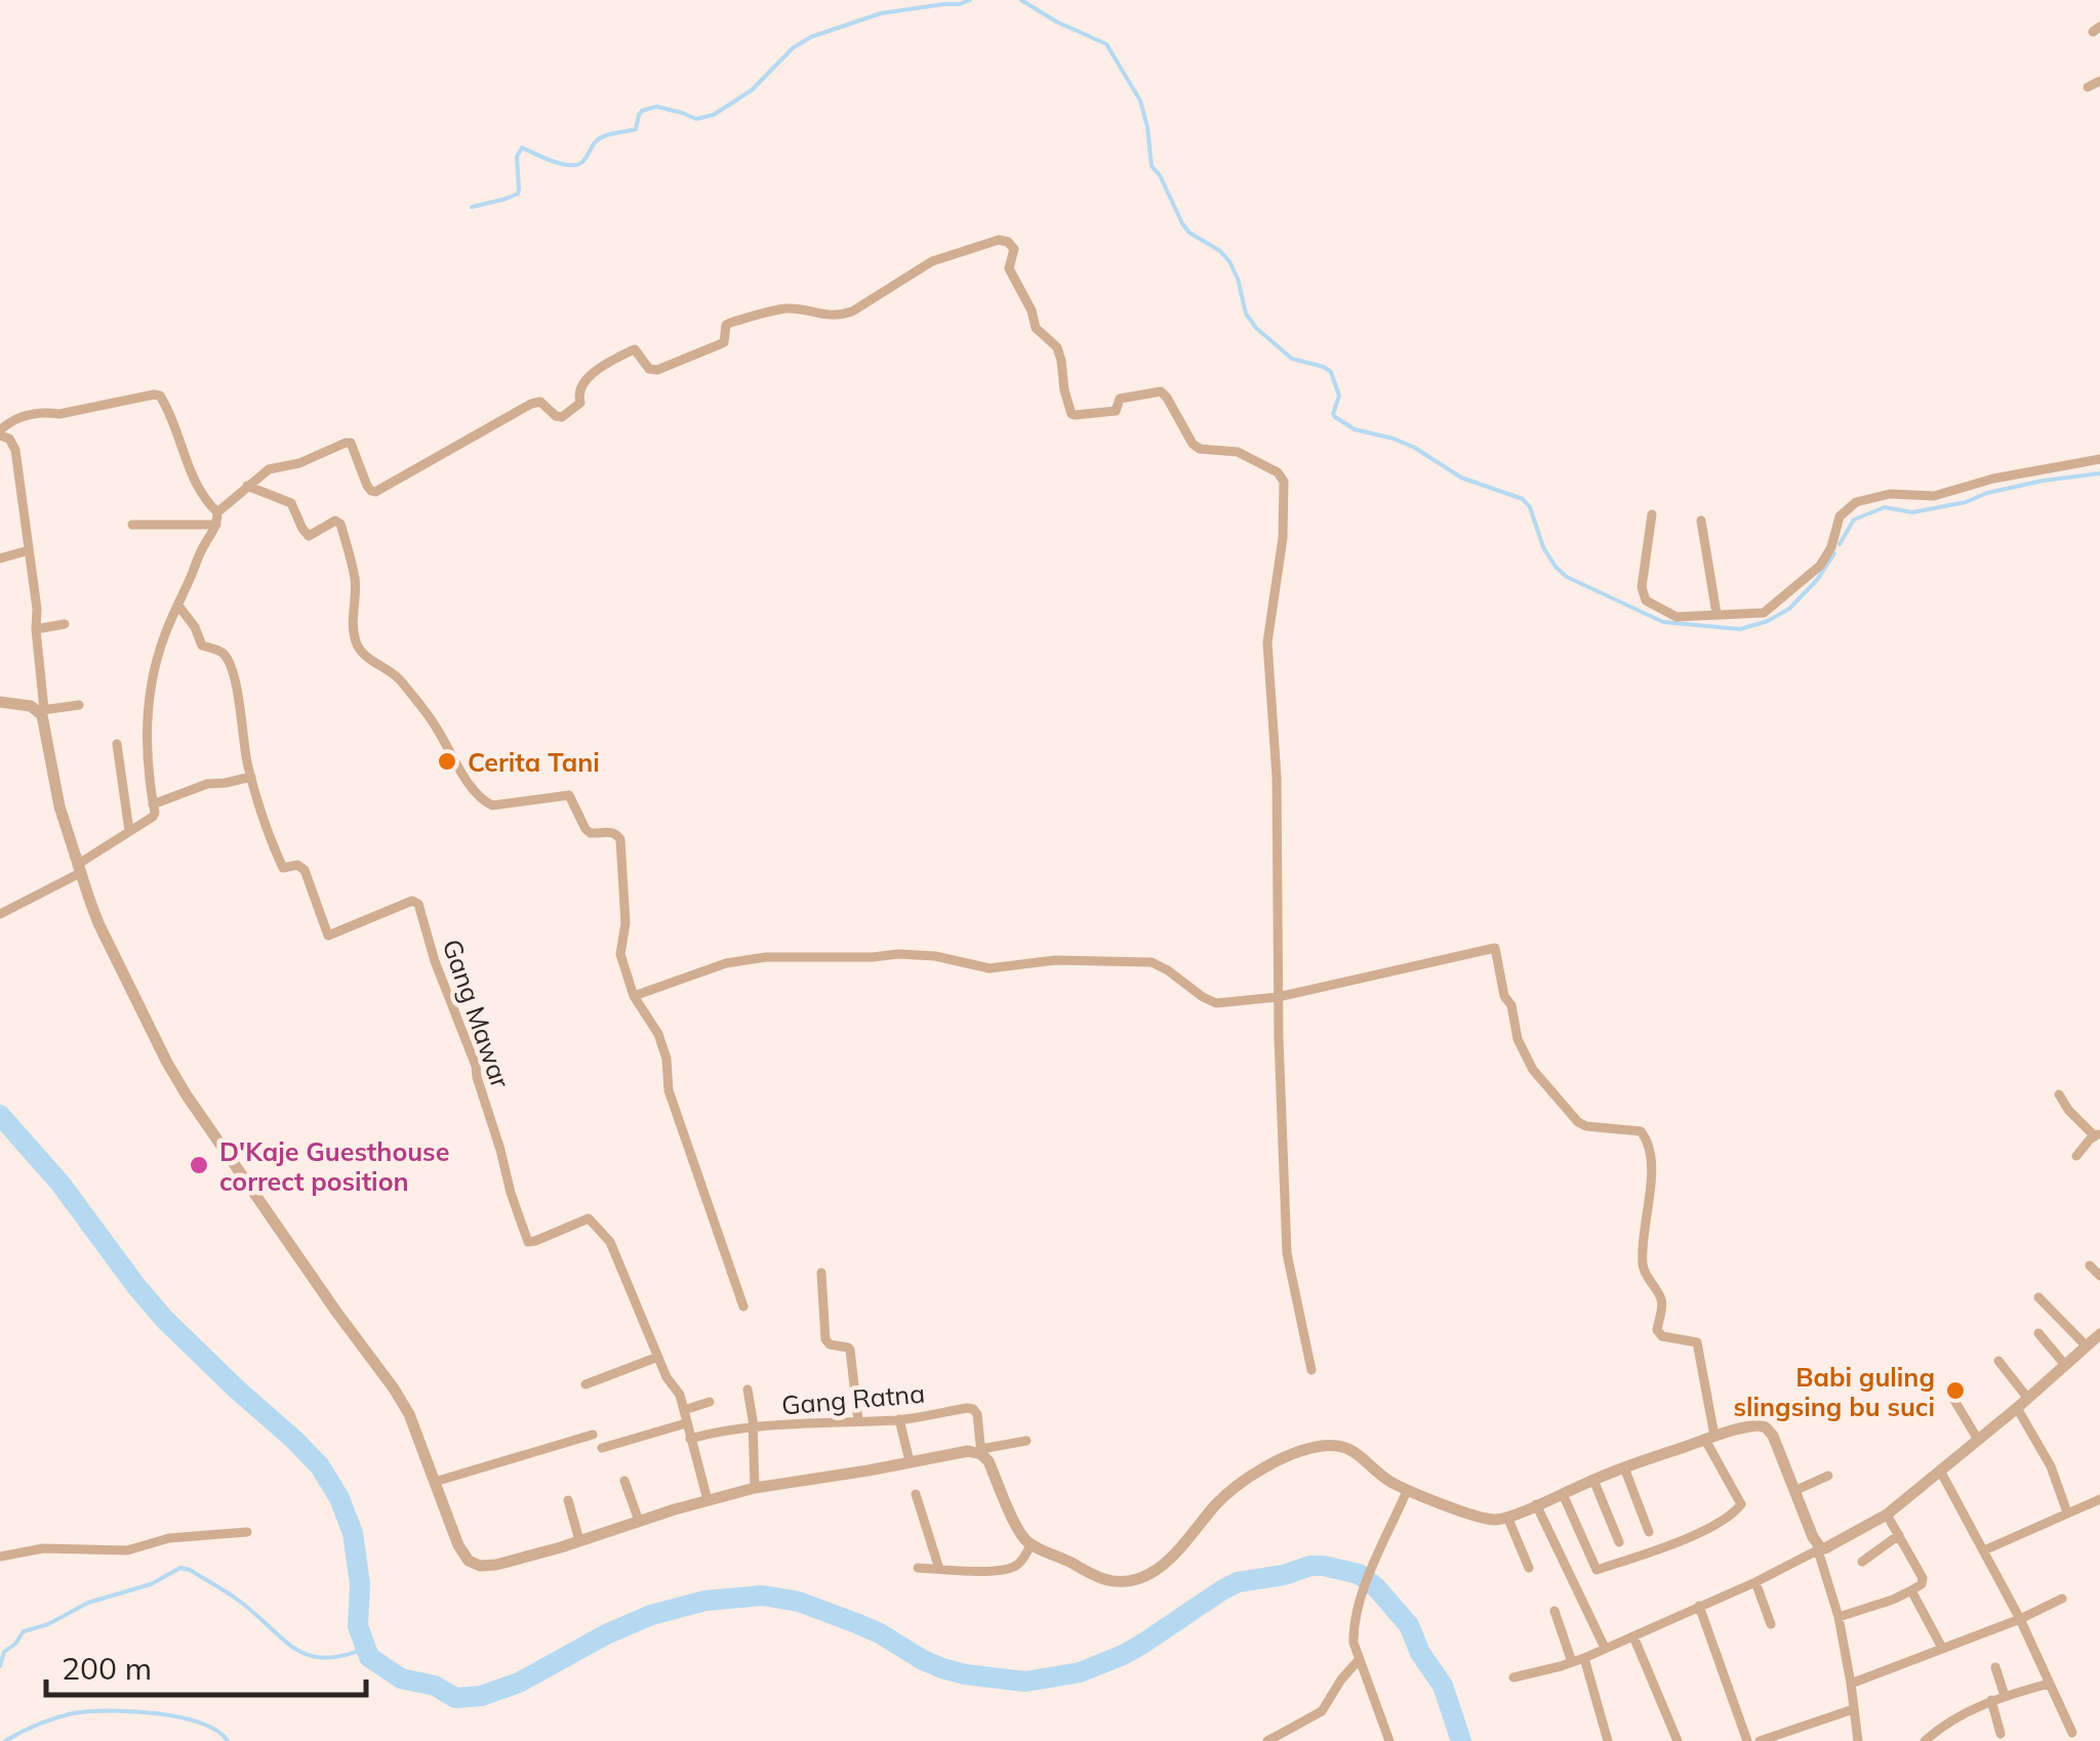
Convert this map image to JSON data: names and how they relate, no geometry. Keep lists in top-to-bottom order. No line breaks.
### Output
{"streets":{"street":["Gang Mawar","Gang Ratna"]},"crossings":[["Gang Mawar","Gang Ratna"]],"places":["Cerita Tani","D'Kaje Guesthouse correct position","Babi guling slingsing bu suci"],"scale_bar":"200 m"}
